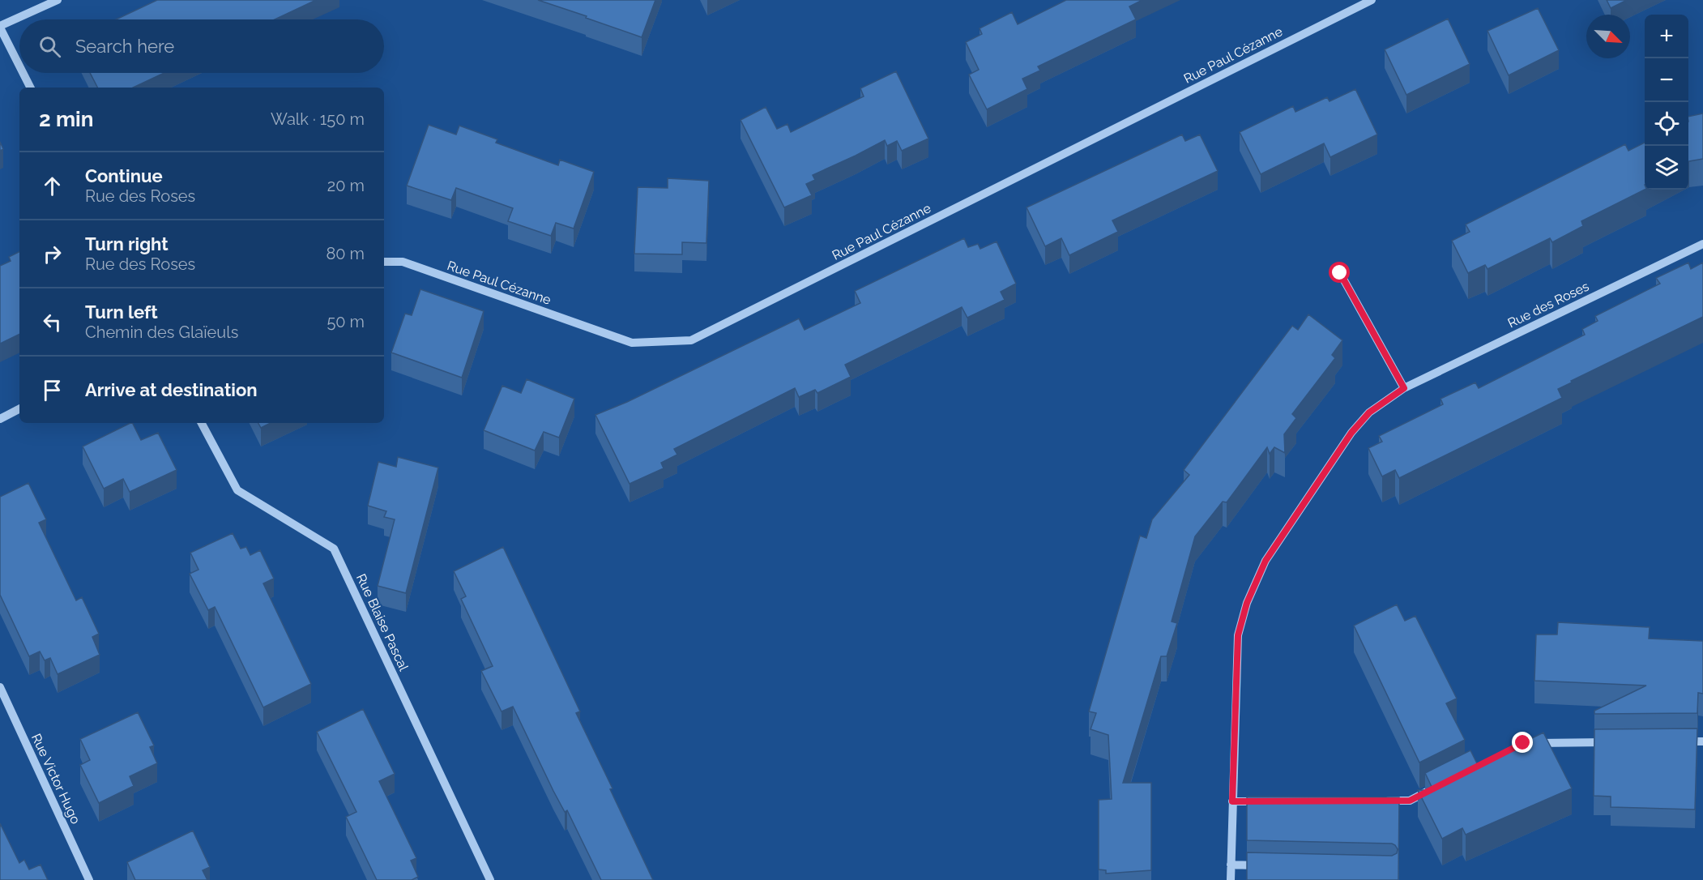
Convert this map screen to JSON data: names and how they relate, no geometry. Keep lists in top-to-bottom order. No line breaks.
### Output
{"streets":{"street":["Rue Paul Cézanne","Rue des Roses","Rue Blaise Pascal","Rue Victor Hugo"]},"north":"bottom right","page":{"map_buttons":["+","−"],"search":"Search here","heading":["2 min","Walk · 150 m"],"list":[["Continue","Rue des Roses","20 m"],["Turn right","Rue des Roses","80 m"],["Turn left","Chemin des Glaïeuls","50 m"],"Arrive at destination"]}}
